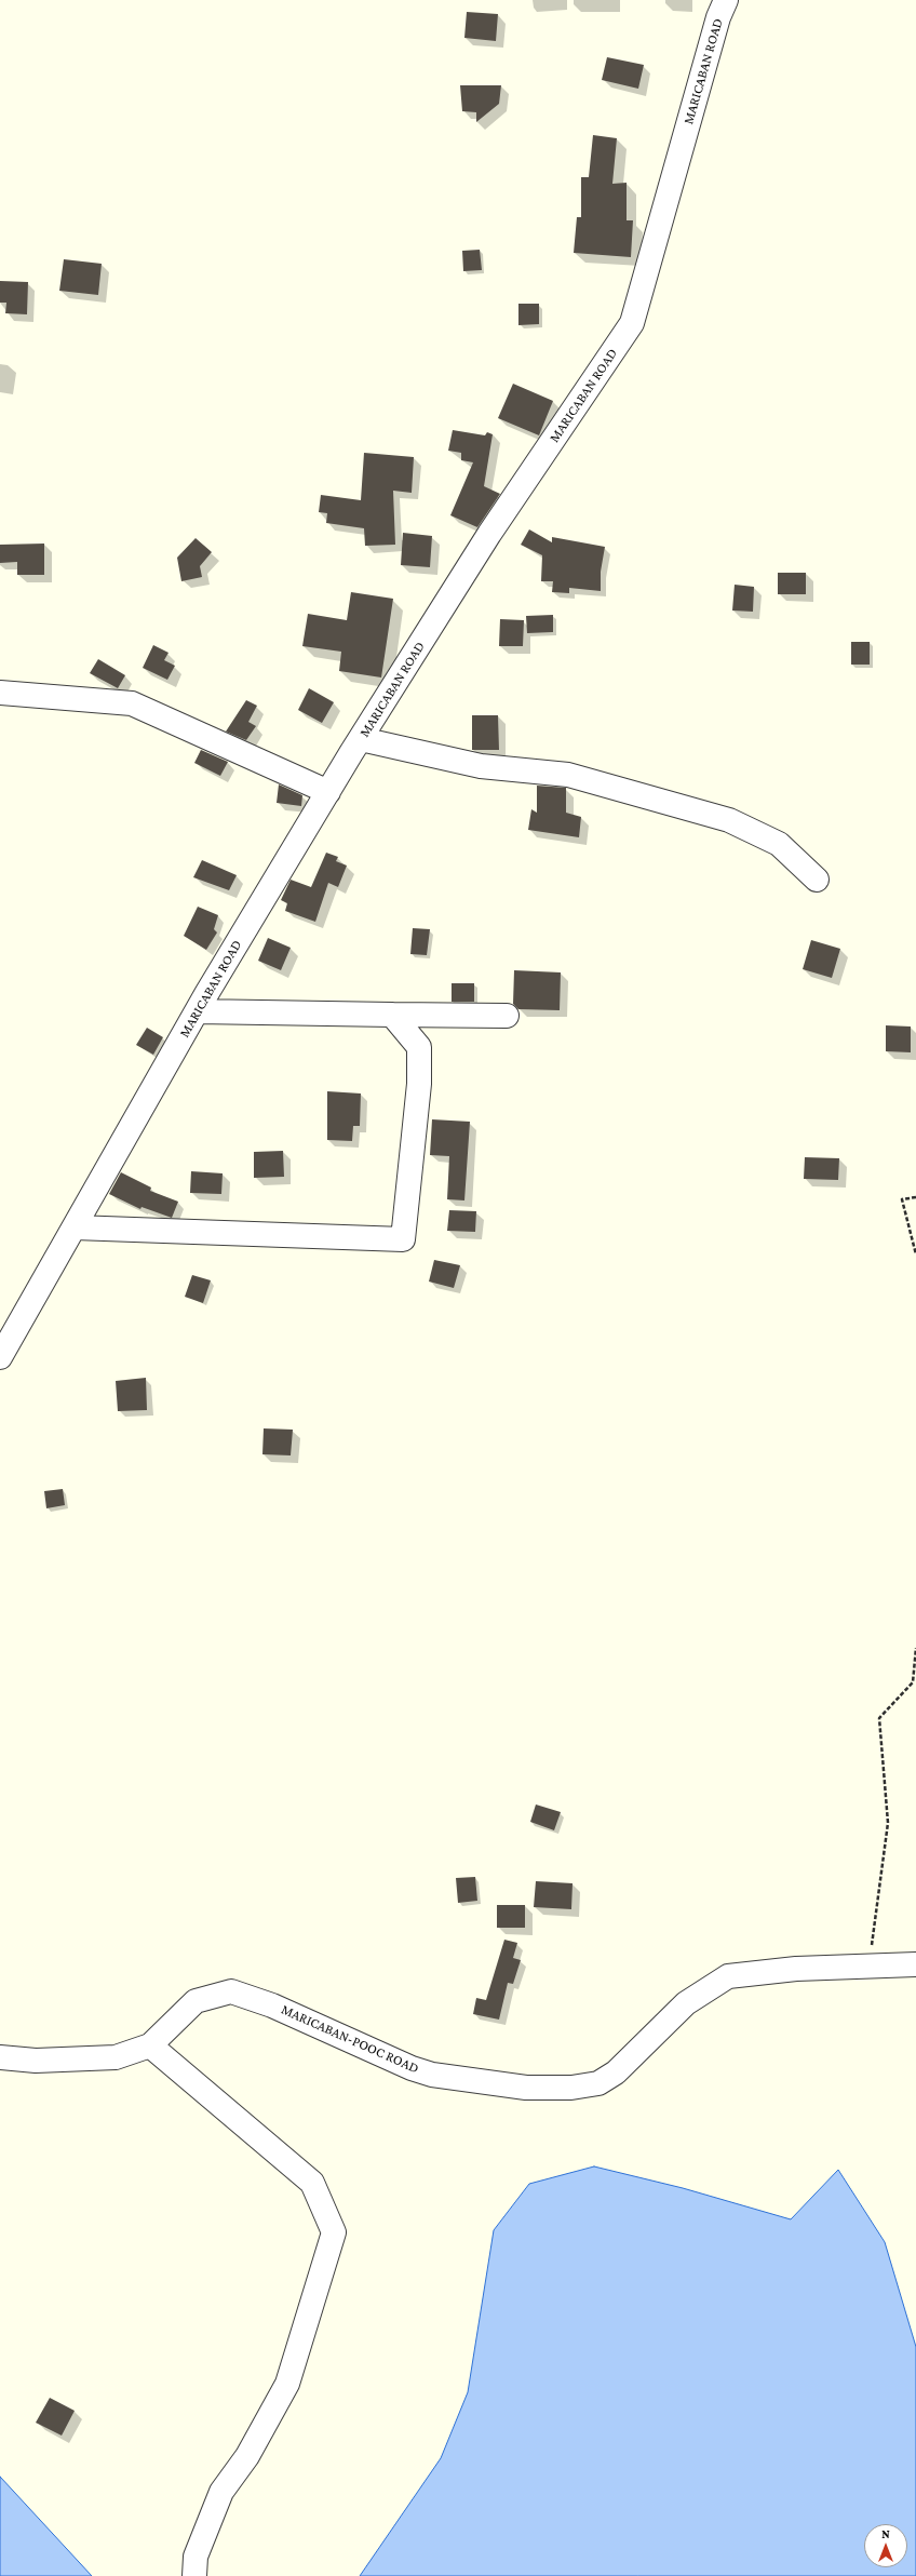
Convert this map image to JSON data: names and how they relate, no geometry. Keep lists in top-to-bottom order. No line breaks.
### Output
{"streets":{"street":["MARICABAN ROAD","MARICABAN-POOC ROAD"]},"north":"top"}
